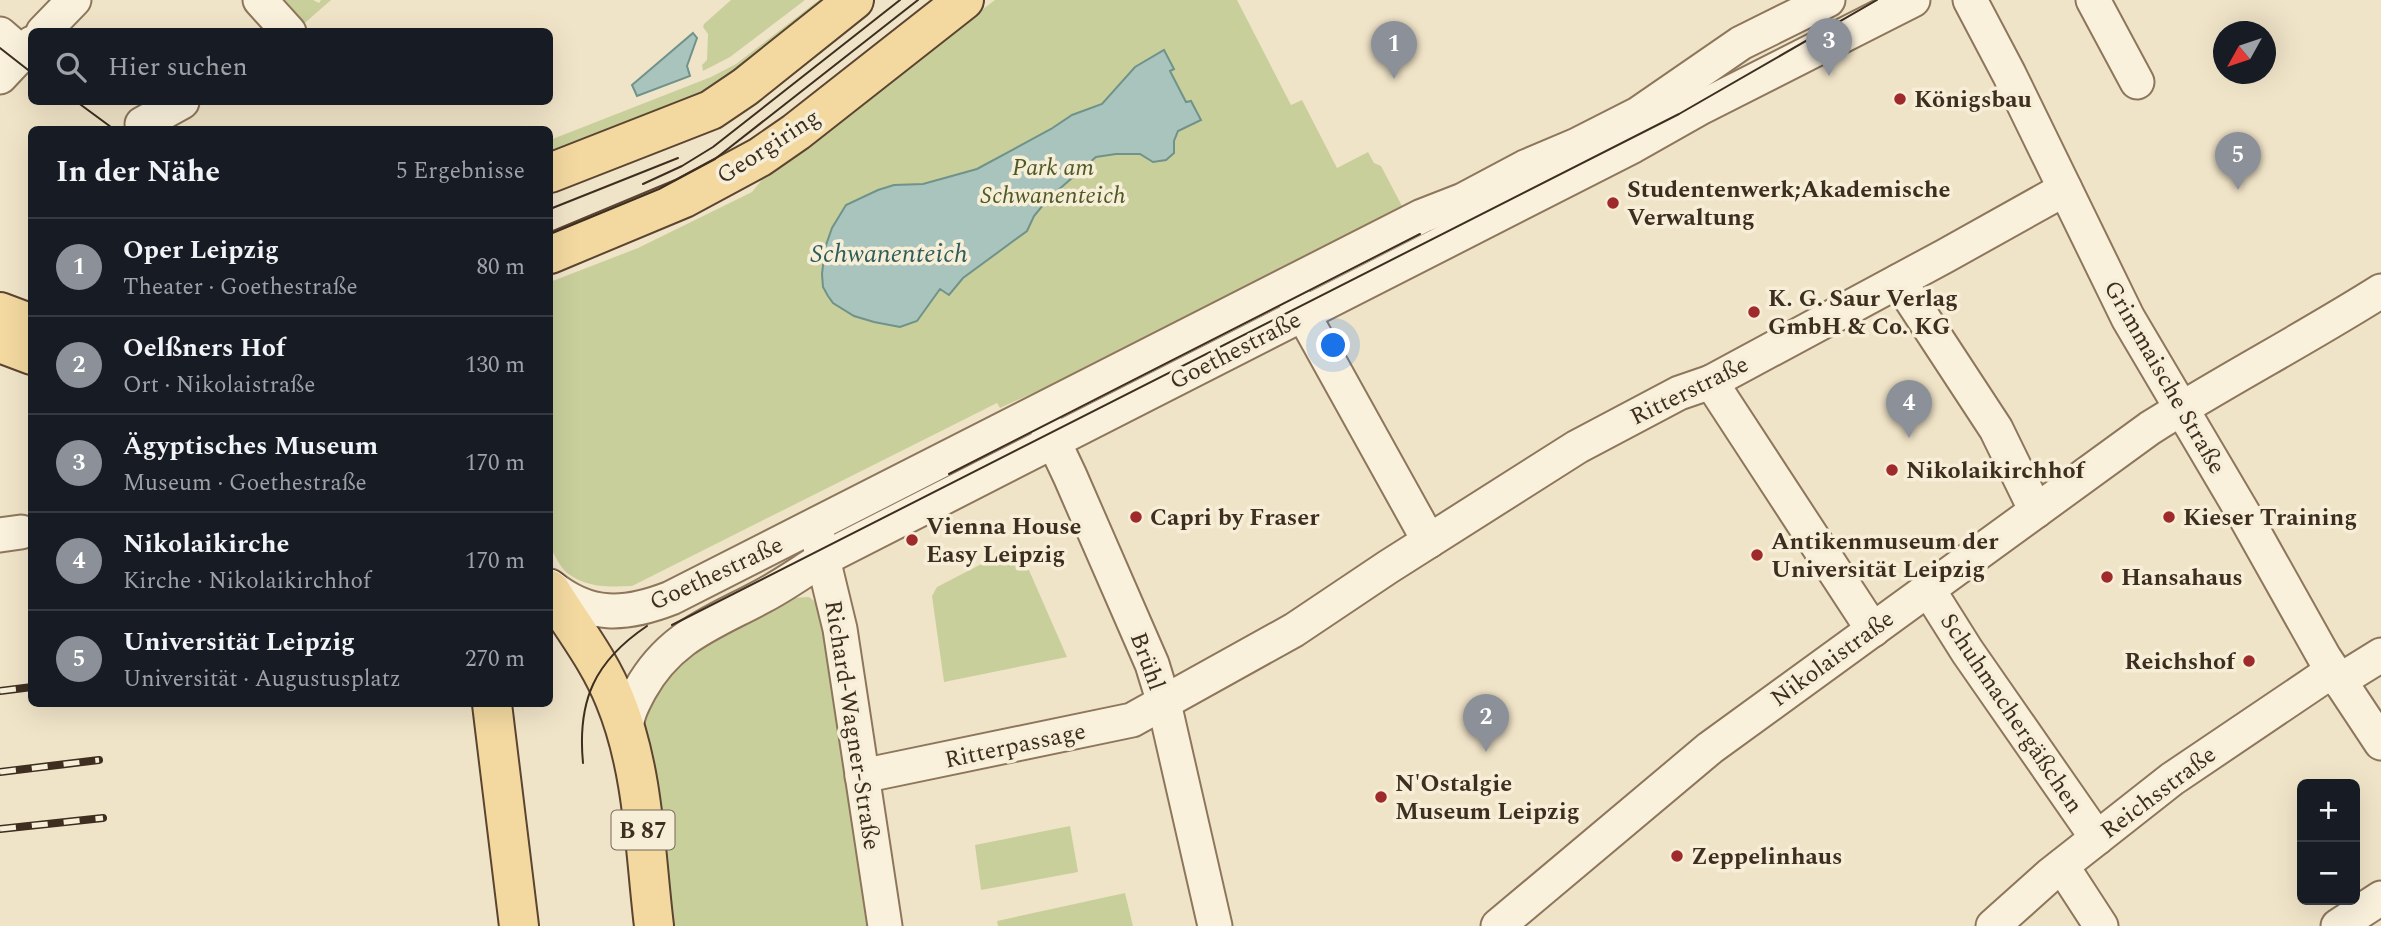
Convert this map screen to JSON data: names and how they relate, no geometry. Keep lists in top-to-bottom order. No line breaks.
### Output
{"streets":{"main road":["Georgiring","B 87"],"street":["Goethestraße","Grimmaische Straße","Ritterstraße","Nikolaistraße","Brühl","Schuhmachergäßchen","Richard-Wagner-Straße","Ritterpassage","Reichsstraße"]},"crossings":[["Goethestraße","Brühl"],["Goethestraße","Richard-Wagner-Straße"],["Goethestraße","B 87"],["Grimmaische Straße","Ritterstraße"],["Grimmaische Straße","Nikolaistraße"],["Grimmaische Straße","Reichsstraße"],["Ritterstraße","Brühl"],["Ritterstraße","Ritterpassage"],["Nikolaistraße","Schuhmachergäßchen"],["Brühl","Ritterpassage"],["Schuhmachergäßchen","Reichsstraße"],["Richard-Wagner-Straße","Ritterpassage"]],"water":["Schwanenteich"],"parks":["Park am Schwanenteich"],"places":["Königsbau","Studentenwerk;Akademische Verwaltung","K. G. Saur Verlag GmbH & Co. KG","Nikolaikirchhof","Capri by Fraser","Kieser Training","Vienna House Easy Leipzig","Antikenmuseum der Universität Leipzig","Hansahaus","Reichshof","N'Ostalgie Museum Leipzig","Zeppelinhaus"],"north":"bottom left","page":{"pins":["3","1","5","4","2"],"search":"Hier suchen","heading":["In der Nähe","5 Ergebnisse"],"list":[{"mark":"1","name":"Oper Leipzig","note":"Theater · Goethestraße","value":"80 m"},{"mark":"2","name":"Oelßners Hof","note":"Ort · Nikolaistraße","value":"130 m"},{"mark":"3","name":"Ägyptisches Museum","note":"Museum · Goethestraße","value":"170 m"},{"mark":"4","name":"Nikolaikirche","note":"Kirche · Nikolaikirchhof","value":"170 m"},{"mark":"5","name":"Universität Leipzig","note":"Universität · Augustusplatz","value":"270 m"}],"map_buttons":["+","−"]}}
